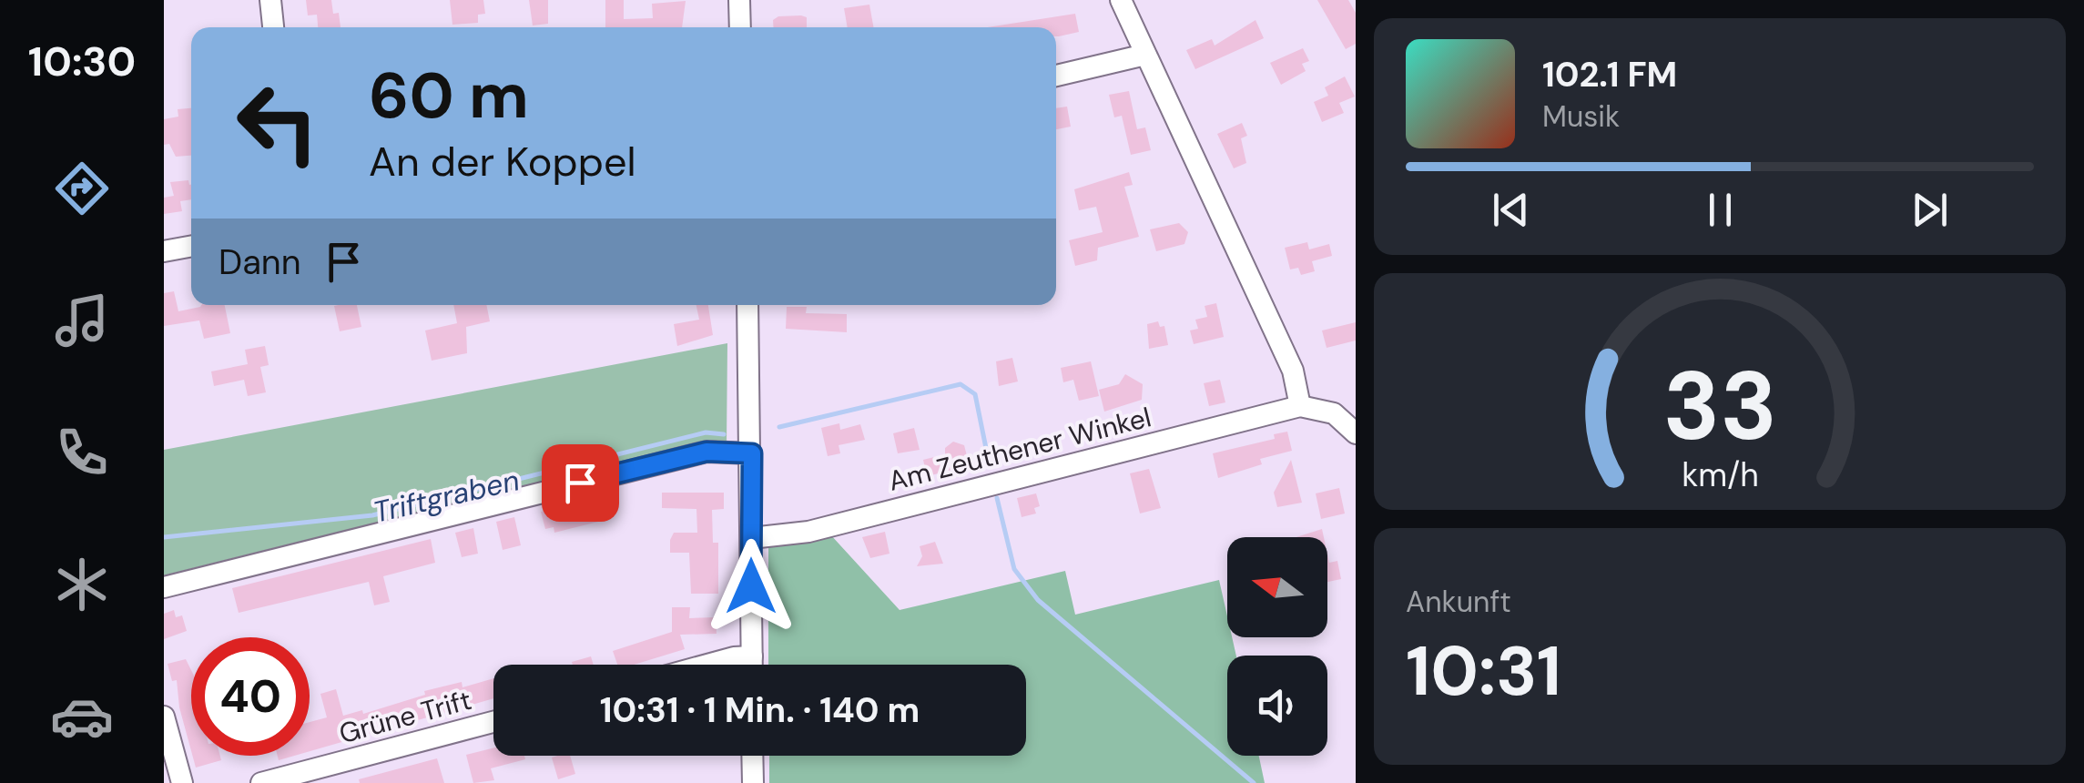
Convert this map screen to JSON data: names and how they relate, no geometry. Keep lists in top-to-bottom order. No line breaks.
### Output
{"streets":{"street":["Am Zeuthener Winkel","Grüne Trift"]},"water":["Triftgraben"],"north":"left","page":{"tabs":"10:30","turn":["60 m","An der Koppel"],"song":["102.1 FM","Musik"],"then":"Dann","tile":["Ankunft","10:31"],"limit":"40","trip":"10:31 · 1 Min. · 140 m","gauge":["33","km/h"]}}
